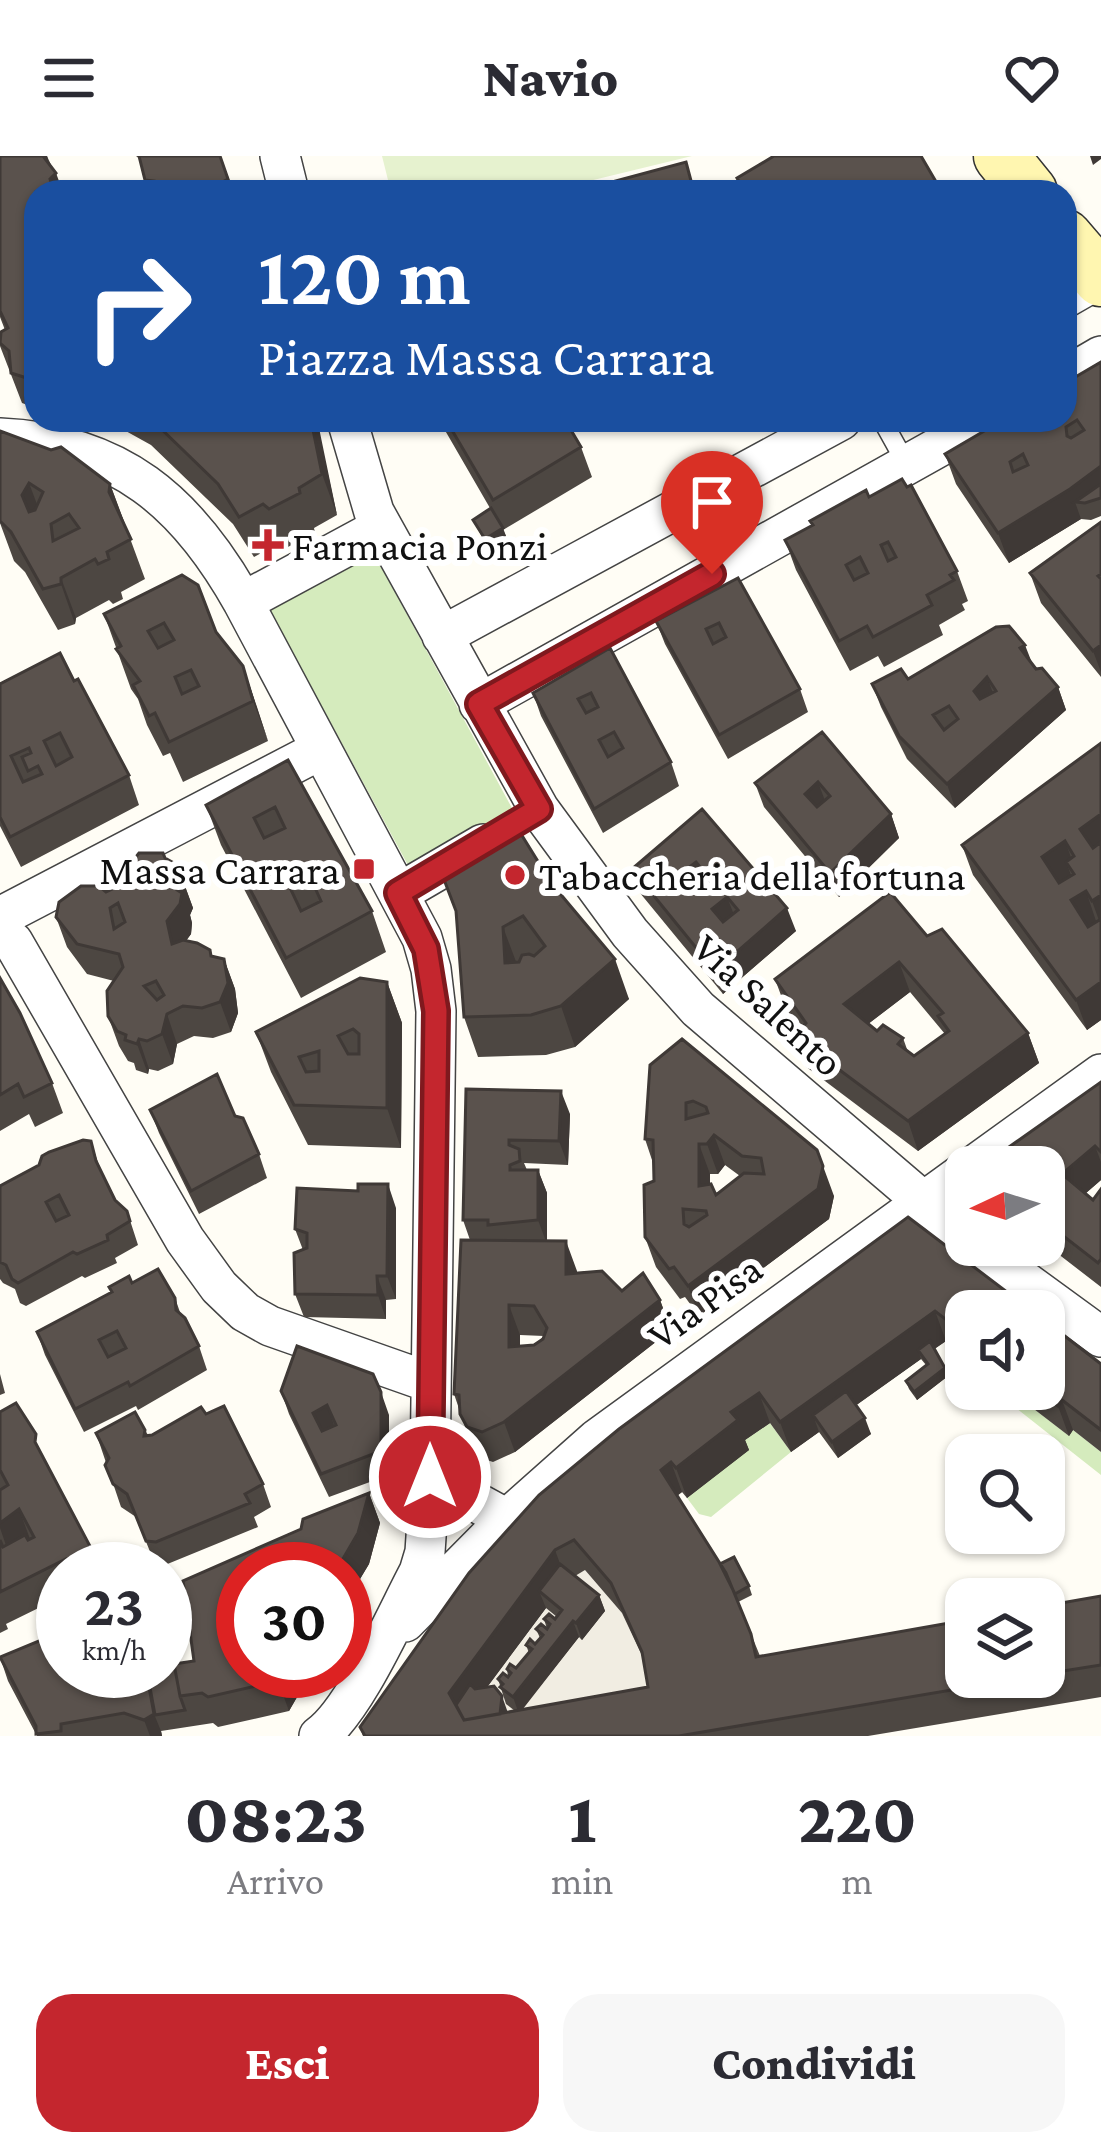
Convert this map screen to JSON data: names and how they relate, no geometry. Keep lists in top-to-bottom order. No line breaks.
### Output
{"streets":{"street":["Via Salento","Via Pisa"]},"crossings":[["Via Salento","Via Pisa"]],"places":{"health":["Farmacia Ponzi"],"transit":["Massa Carrara"],"other":["Tabaccheria della fortuna"]},"north":"left","page":{"header":"Navio","turn":["120 m","Piazza Massa Carrara"],"speed":"23 km/h","limit":"30","eta":["08:23","Arrivo","1","min","220","m"],"buttons":["Esci","Condividi"]}}
